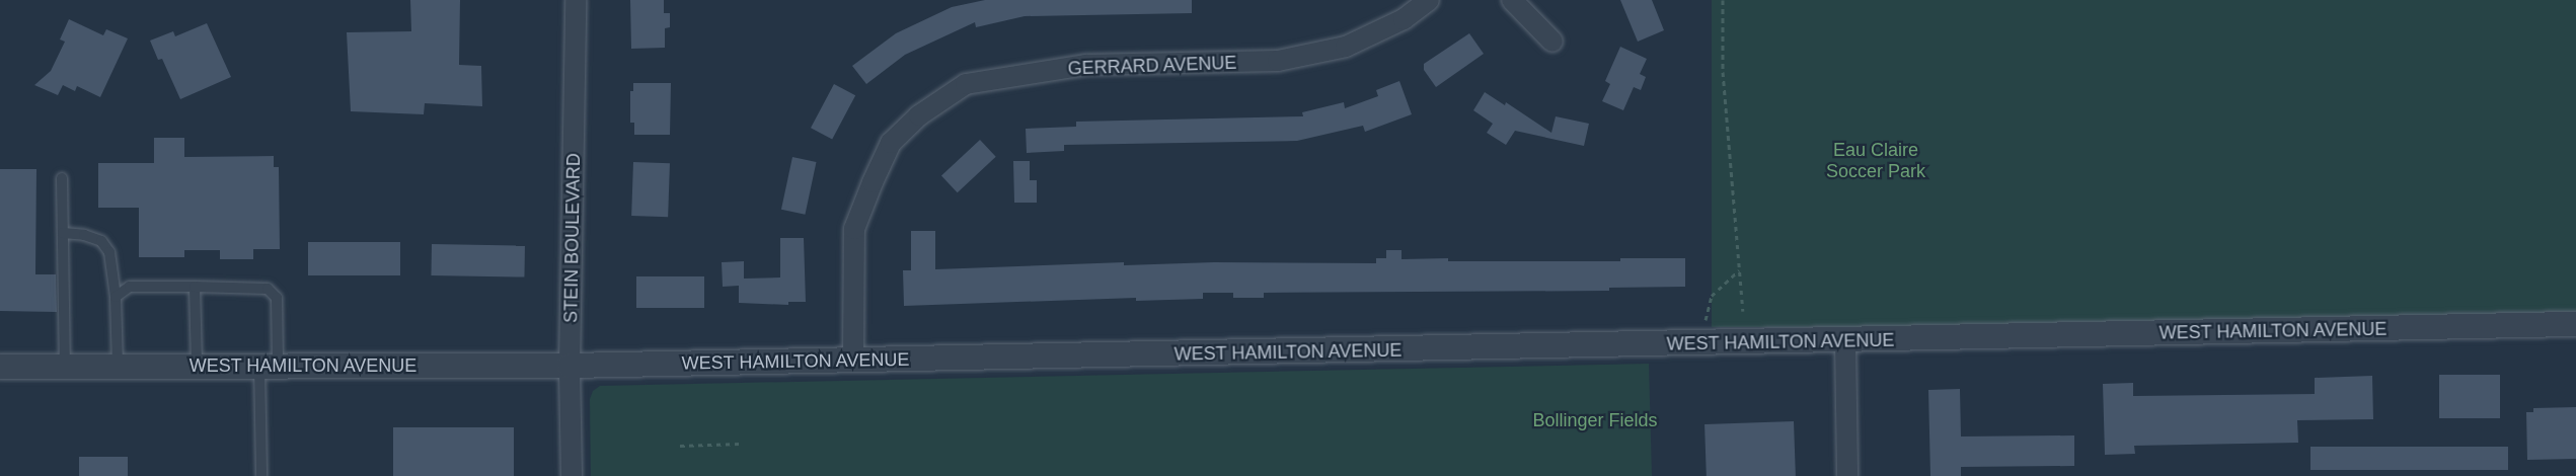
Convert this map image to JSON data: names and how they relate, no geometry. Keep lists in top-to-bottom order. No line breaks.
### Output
{"streets":{"street":["GERRARD AVENUE","STEIN BOULEVARD","WEST HAMILTON AVENUE"]},"crossings":[["GERRARD AVENUE","WEST HAMILTON AVENUE"],["STEIN BOULEVARD","WEST HAMILTON AVENUE"]],"parks":["Eau Claire Soccer Park","Bollinger Fields"]}
